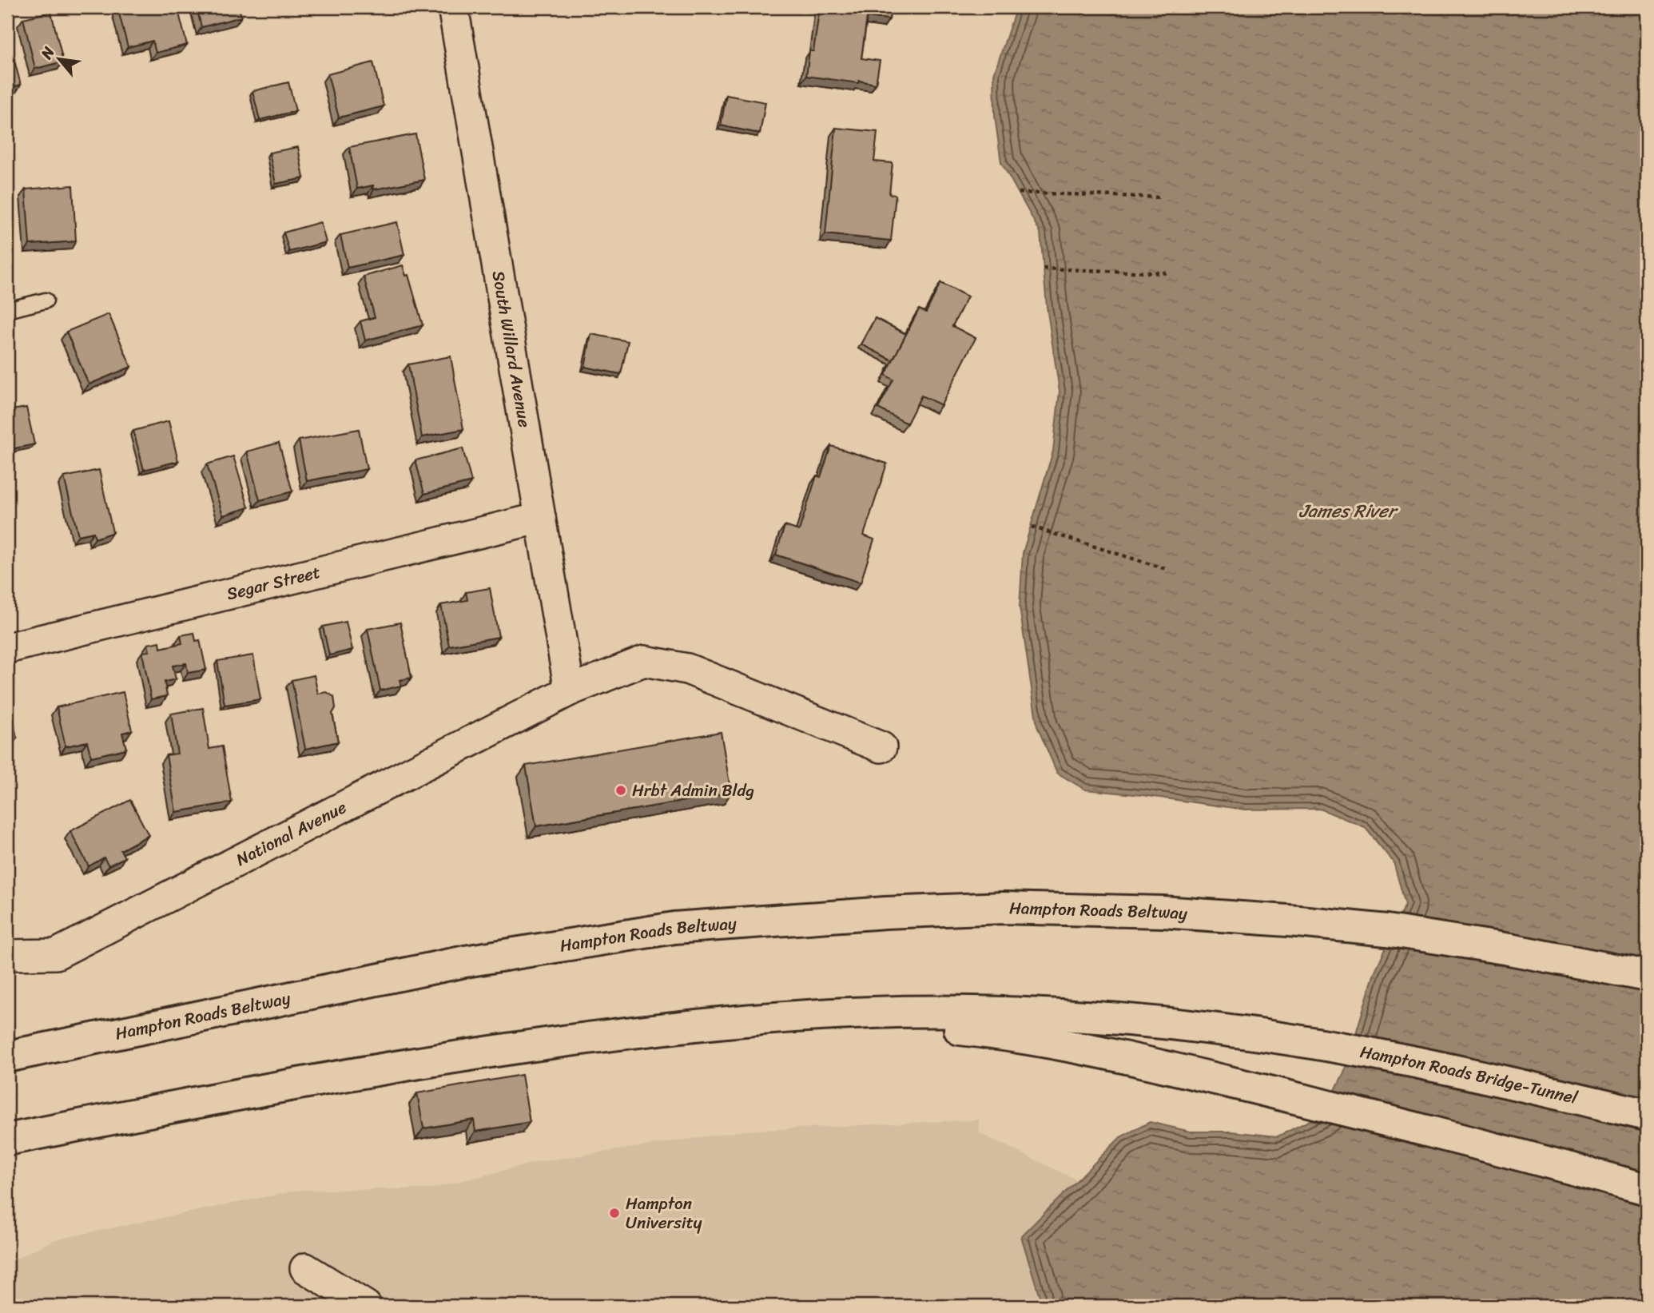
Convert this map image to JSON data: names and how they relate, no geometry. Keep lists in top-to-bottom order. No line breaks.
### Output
{"streets":{"highway":["Hampton Roads Beltway","Hampton Roads Bridge-Tunnel"],"street":["South Willard Avenue","Segar Street","National Avenue"]},"crossings":[["South Willard Avenue","Segar Street"],["South Willard Avenue","National Avenue"]],"water":["James River"],"places":["Hrbt Admin Bldg","Hampton University"],"north":"top left"}
